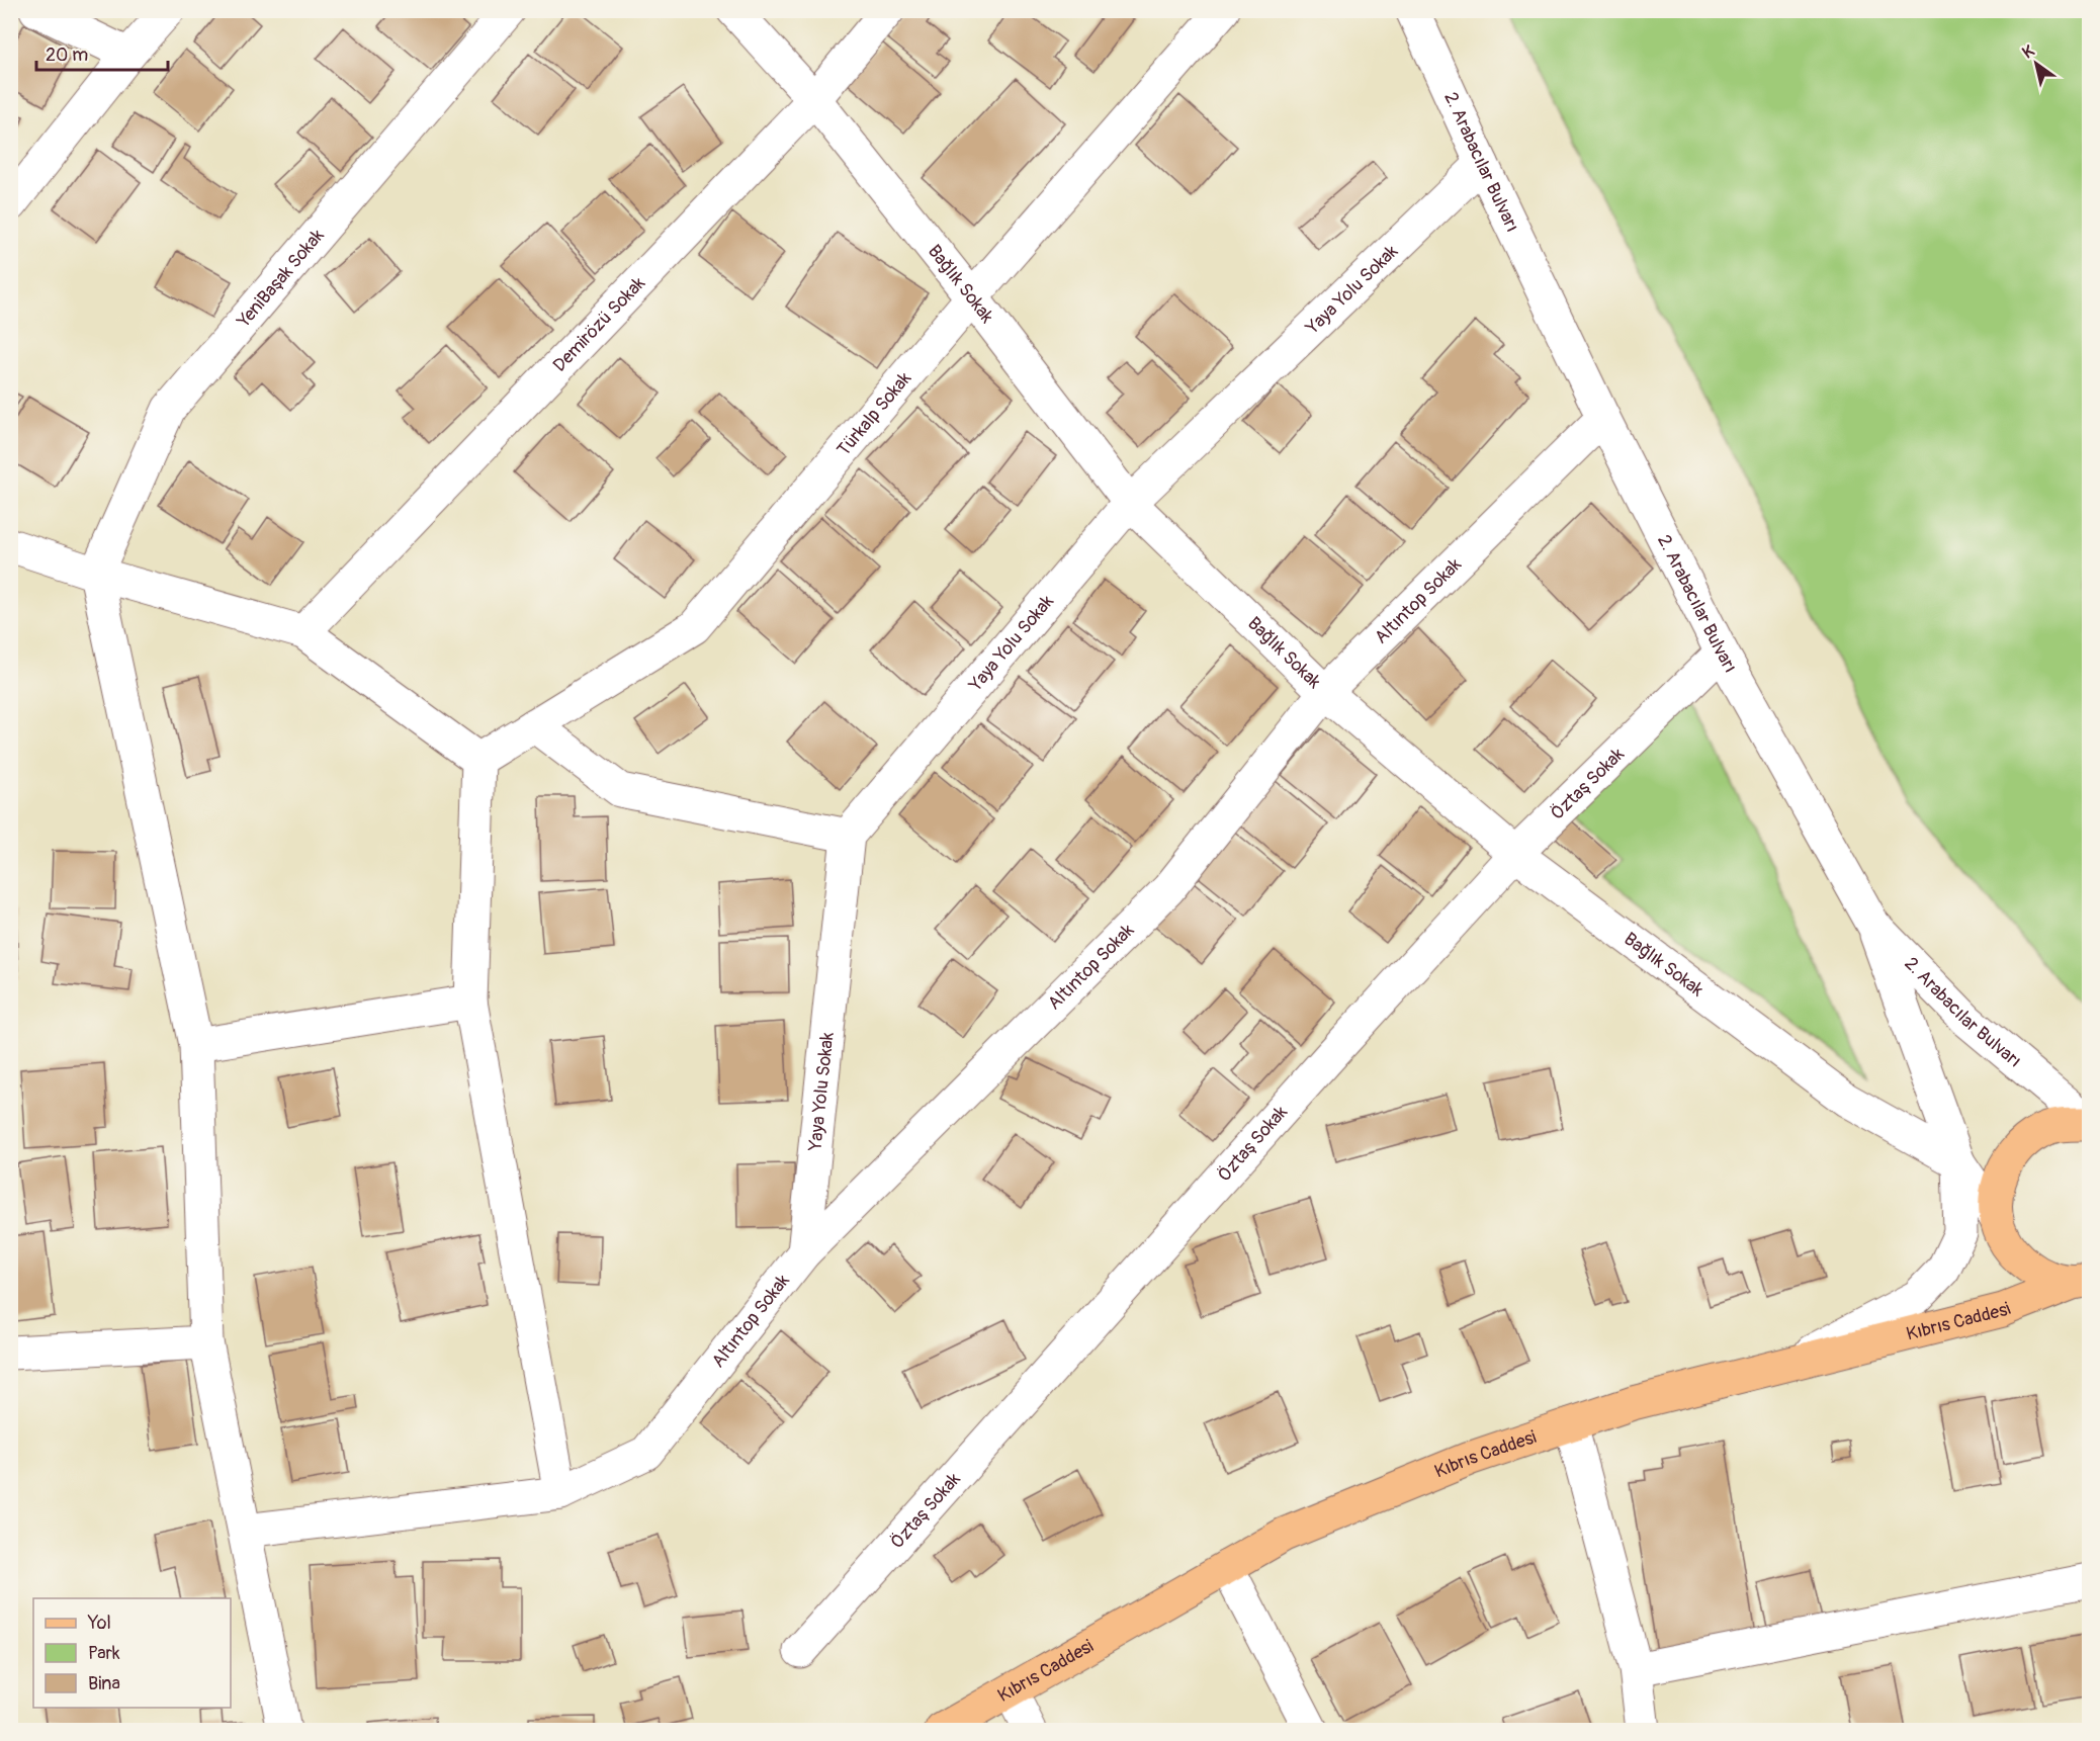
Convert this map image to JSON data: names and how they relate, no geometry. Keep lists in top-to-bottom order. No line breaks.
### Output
{"streets":{"main road":["Kıbrıs Caddesi"],"street":["2. Arabacılar Bulvarı","YeniBaşak Sokak","Bağlık Sokak","Yaya Yolu Sokak","Demirözü Sokak","Türkalp Sokak","Altıntop Sokak","Öztaş Sokak"]},"crossings":[["2. Arabacılar Bulvarı","Yaya Yolu Sokak"],["2. Arabacılar Bulvarı","Altıntop Sokak"],["2. Arabacılar Bulvarı","Öztaş Sokak"],["Bağlık Sokak","Yaya Yolu Sokak"],["Bağlık Sokak","Demirözü Sokak"],["Bağlık Sokak","Türkalp Sokak"],["Bağlık Sokak","Altıntop Sokak"],["Bağlık Sokak","Öztaş Sokak"],["Yaya Yolu Sokak","Altıntop Sokak"]],"legend":["Yol","Park","Bina"],"scale_bar":"20 m","north":"top left"}
